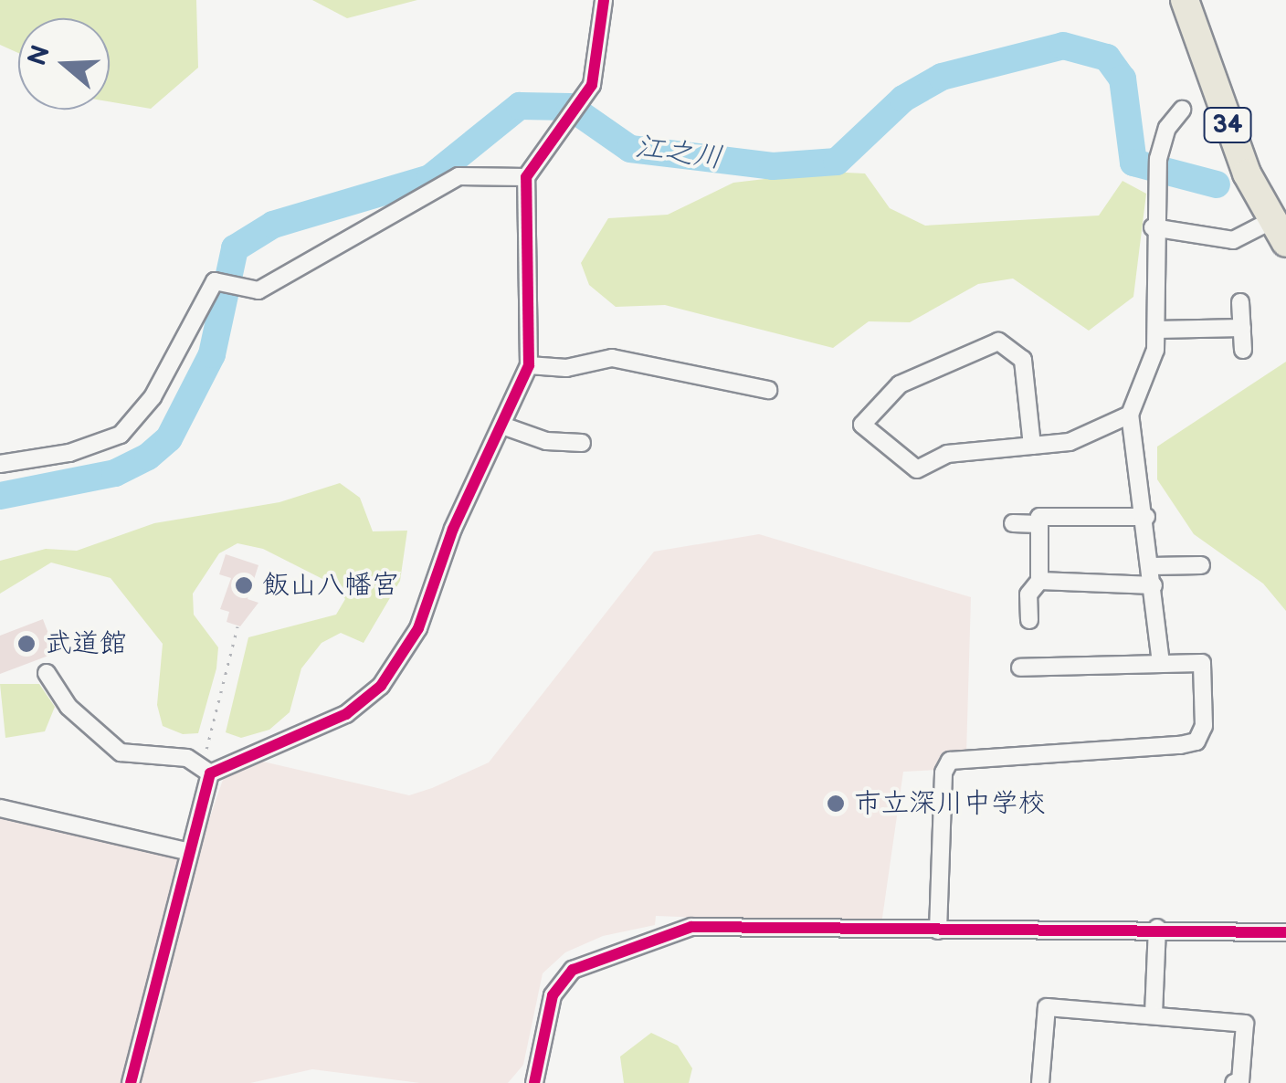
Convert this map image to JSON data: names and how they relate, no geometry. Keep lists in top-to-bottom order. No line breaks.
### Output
{"streets":{"main road":["34"]},"water":["江之川"],"places":["飯山八幡宮","武道館","市立深川中学校"],"north":"left"}
